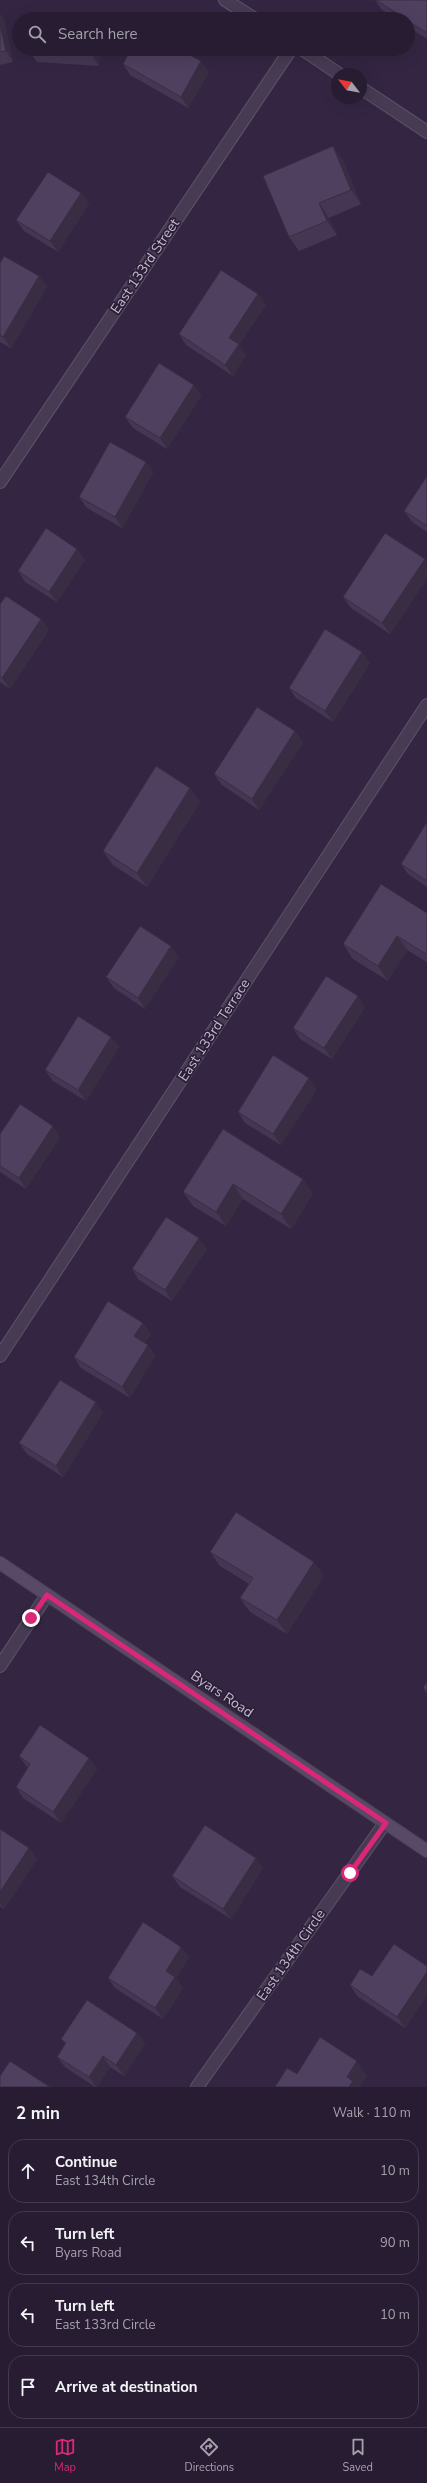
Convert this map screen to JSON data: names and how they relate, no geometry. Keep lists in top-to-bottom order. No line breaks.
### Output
{"streets":{"street":["East 133rd Street","East 133rd Terrace","Byars Road","East 134th Circle"]},"crossings":[["Byars Road","East 134th Circle"]],"north":"top left","page":{"search":"Search here","heading":["2 min","Walk · 110 m"],"list":[["Continue","East 134th Circle","10 m"],["Turn left","Byars Road","90 m"],["Turn left","East 133rd Circle","10 m"],"Arrive at destination"],"nav":["Map","Directions","Saved"]}}
